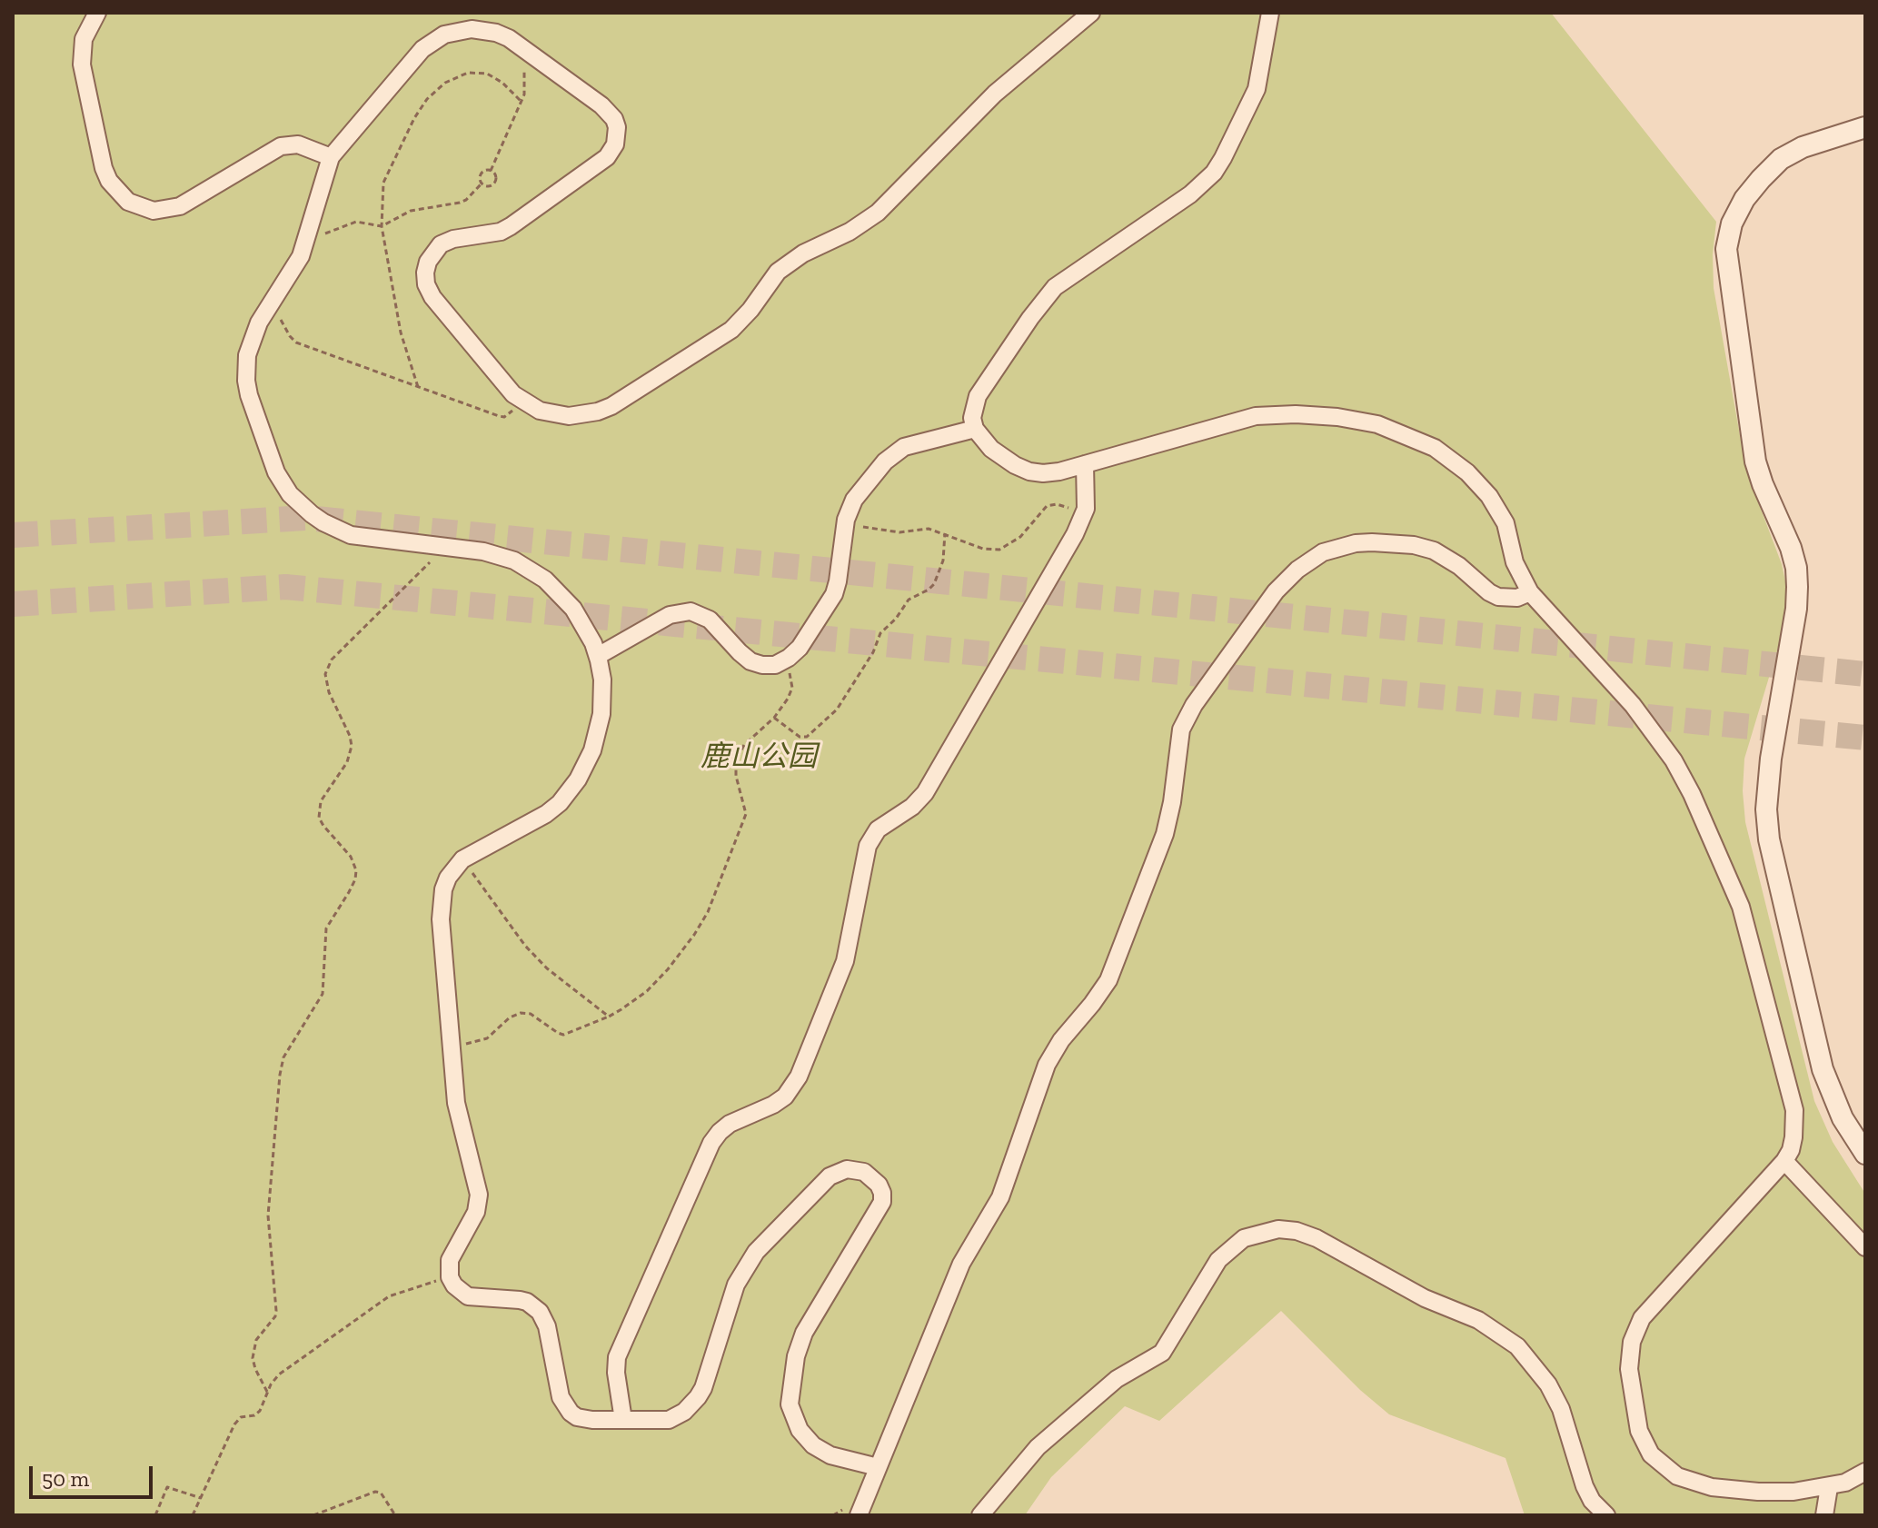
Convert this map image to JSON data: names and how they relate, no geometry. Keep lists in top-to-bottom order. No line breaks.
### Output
{"parks":["鹿山公园"],"scale_bar":"50 m"}
